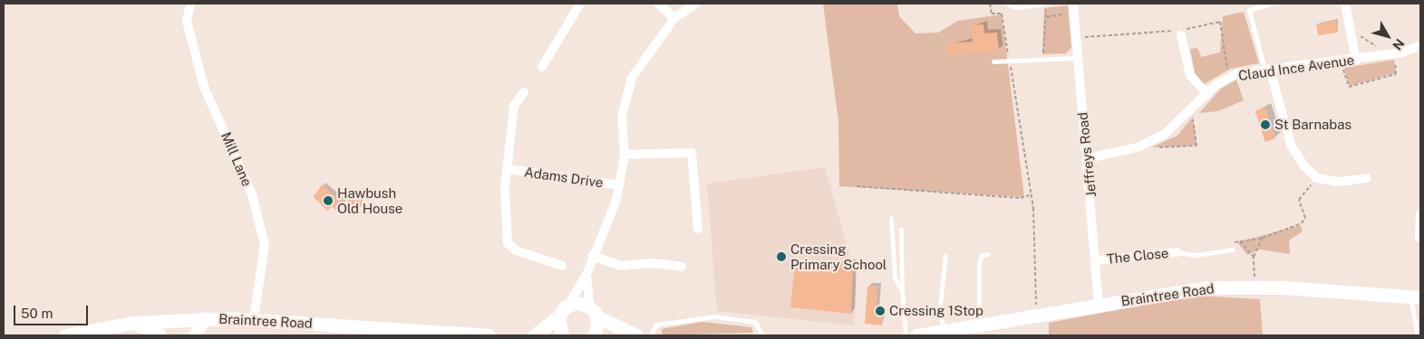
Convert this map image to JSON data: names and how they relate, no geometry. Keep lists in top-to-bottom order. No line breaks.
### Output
{"streets":{"main road":["Braintree Road"],"street":["Claud Ince Avenue","Jeffreys Road","Mill Lane","Adams Drive","The Close"]},"crossings":[["Claud Ince Avenue","Jeffreys Road"],["Jeffreys Road","The Close"],["Jeffreys Road","Braintree Road"],["Mill Lane","Braintree Road"]],"places":["St Barnabas","Hawbush Old House","Cressing Primary School","Cressing 1Stop"],"scale_bar":"50 m","north":"bottom right"}
